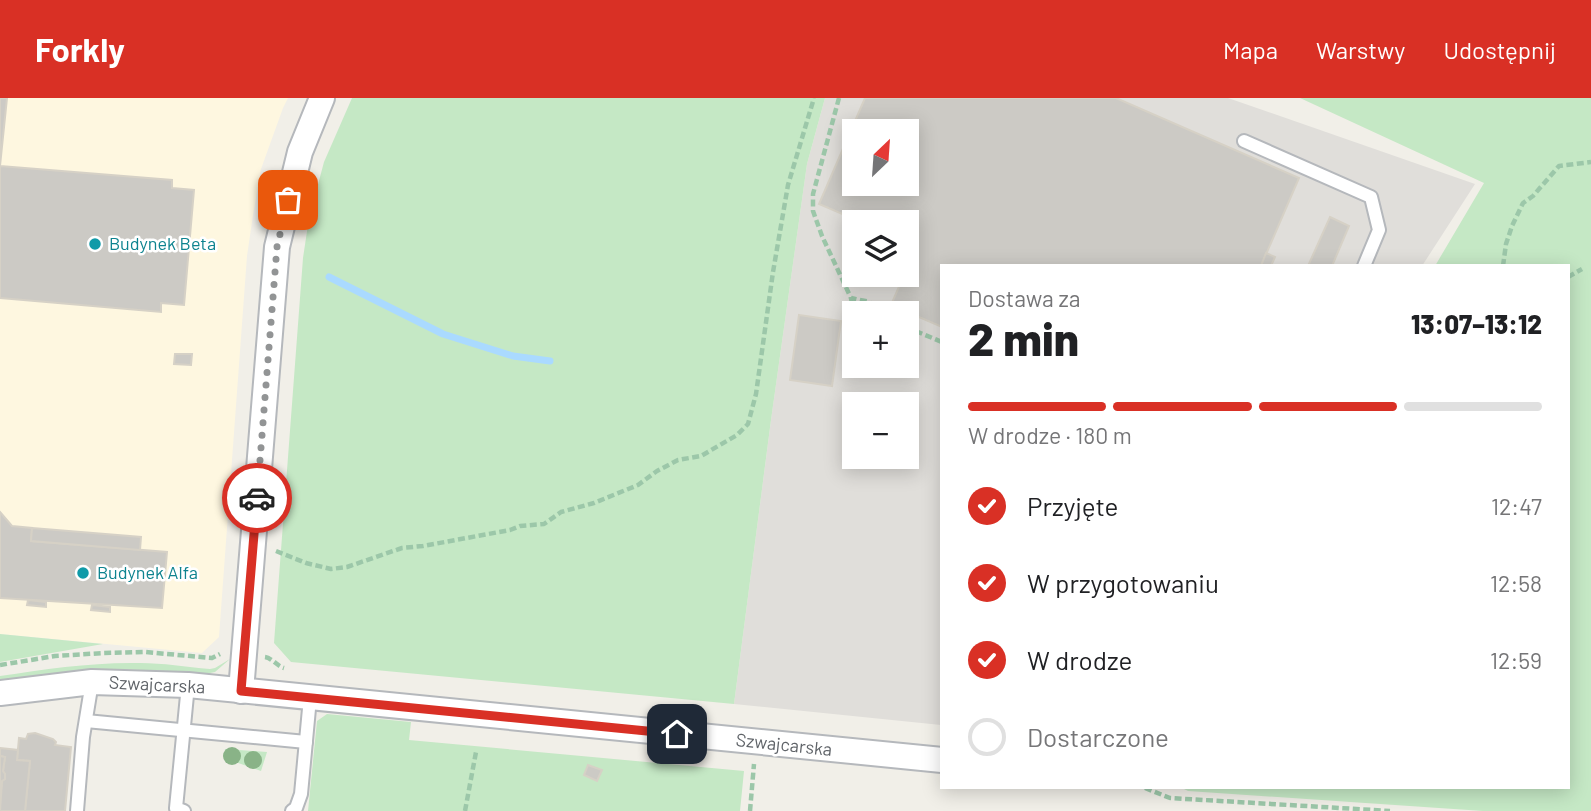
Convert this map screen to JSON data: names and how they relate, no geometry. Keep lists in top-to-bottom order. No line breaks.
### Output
{"streets":{"street":["Szwajcarska"]},"places":["Budynek Beta","Budynek Alfa"],"north":"top right","page":{"header":"Forkly","nav":["Mapa","Warstwy","Udostępnij"],"map_buttons":["+","−"],"heading":["2 min","Dostawa za","13:07–13:12"],"bar":"W drodze · 180 m","list":[["Przyjęte","12:47"],["W przygotowaniu","12:58"],["W drodze","12:59"],"Dostarczone"]}}
